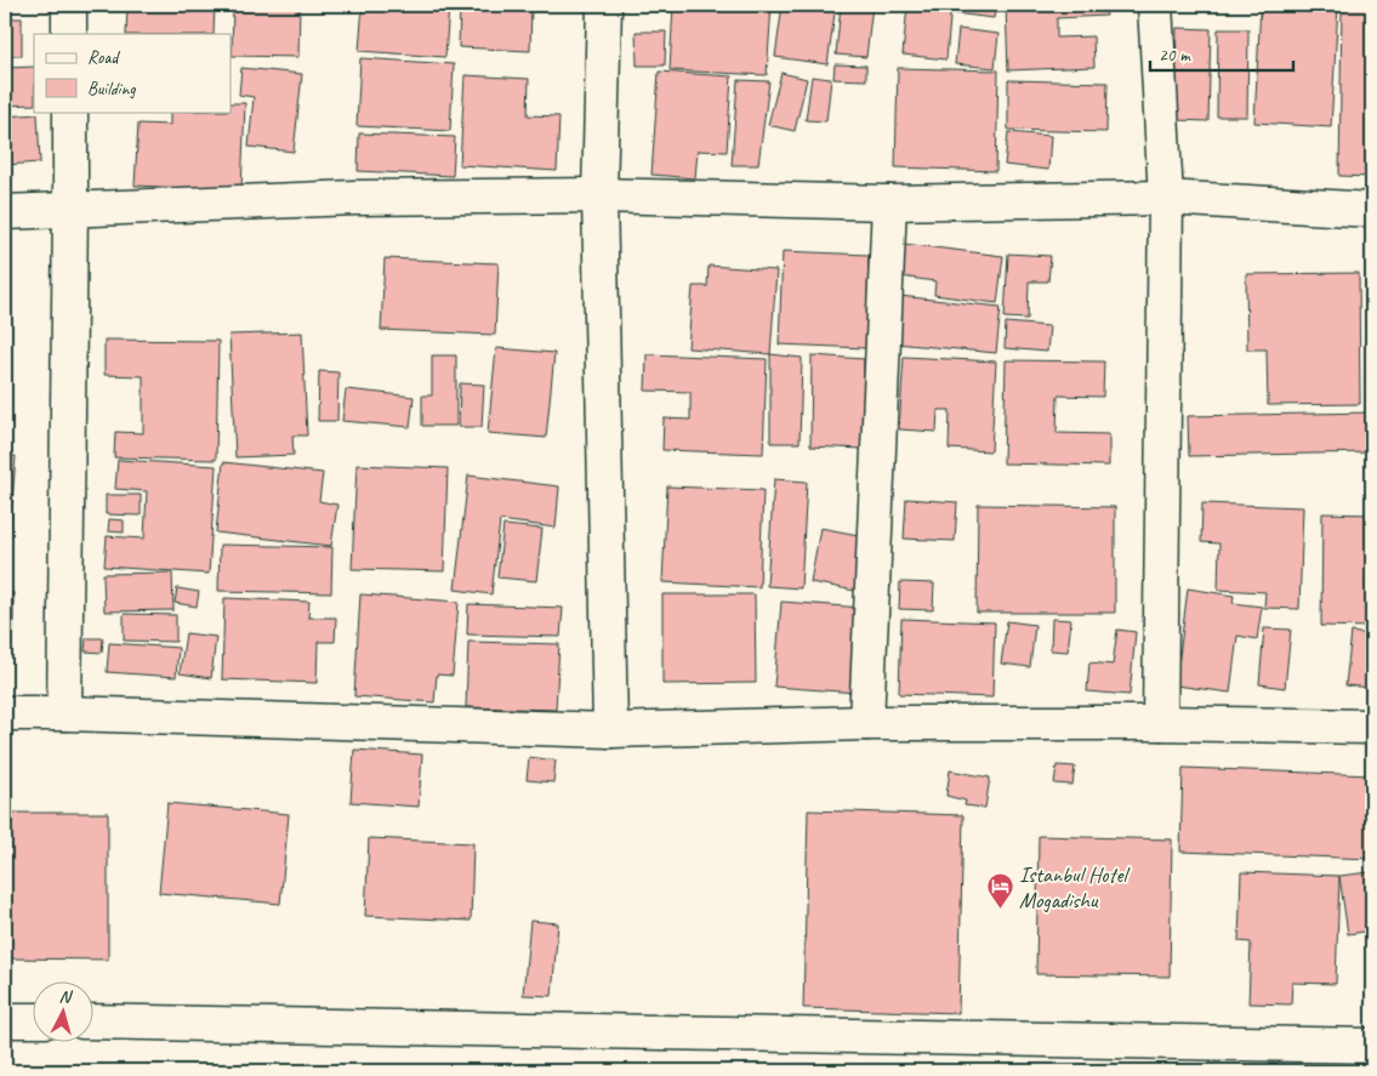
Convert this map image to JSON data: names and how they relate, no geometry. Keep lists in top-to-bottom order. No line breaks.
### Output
{"places":{"hotel":["Istanbul Hotel Mogadishu"]},"legend":["Road","Building"],"scale_bar":"20 m","north":"top"}
